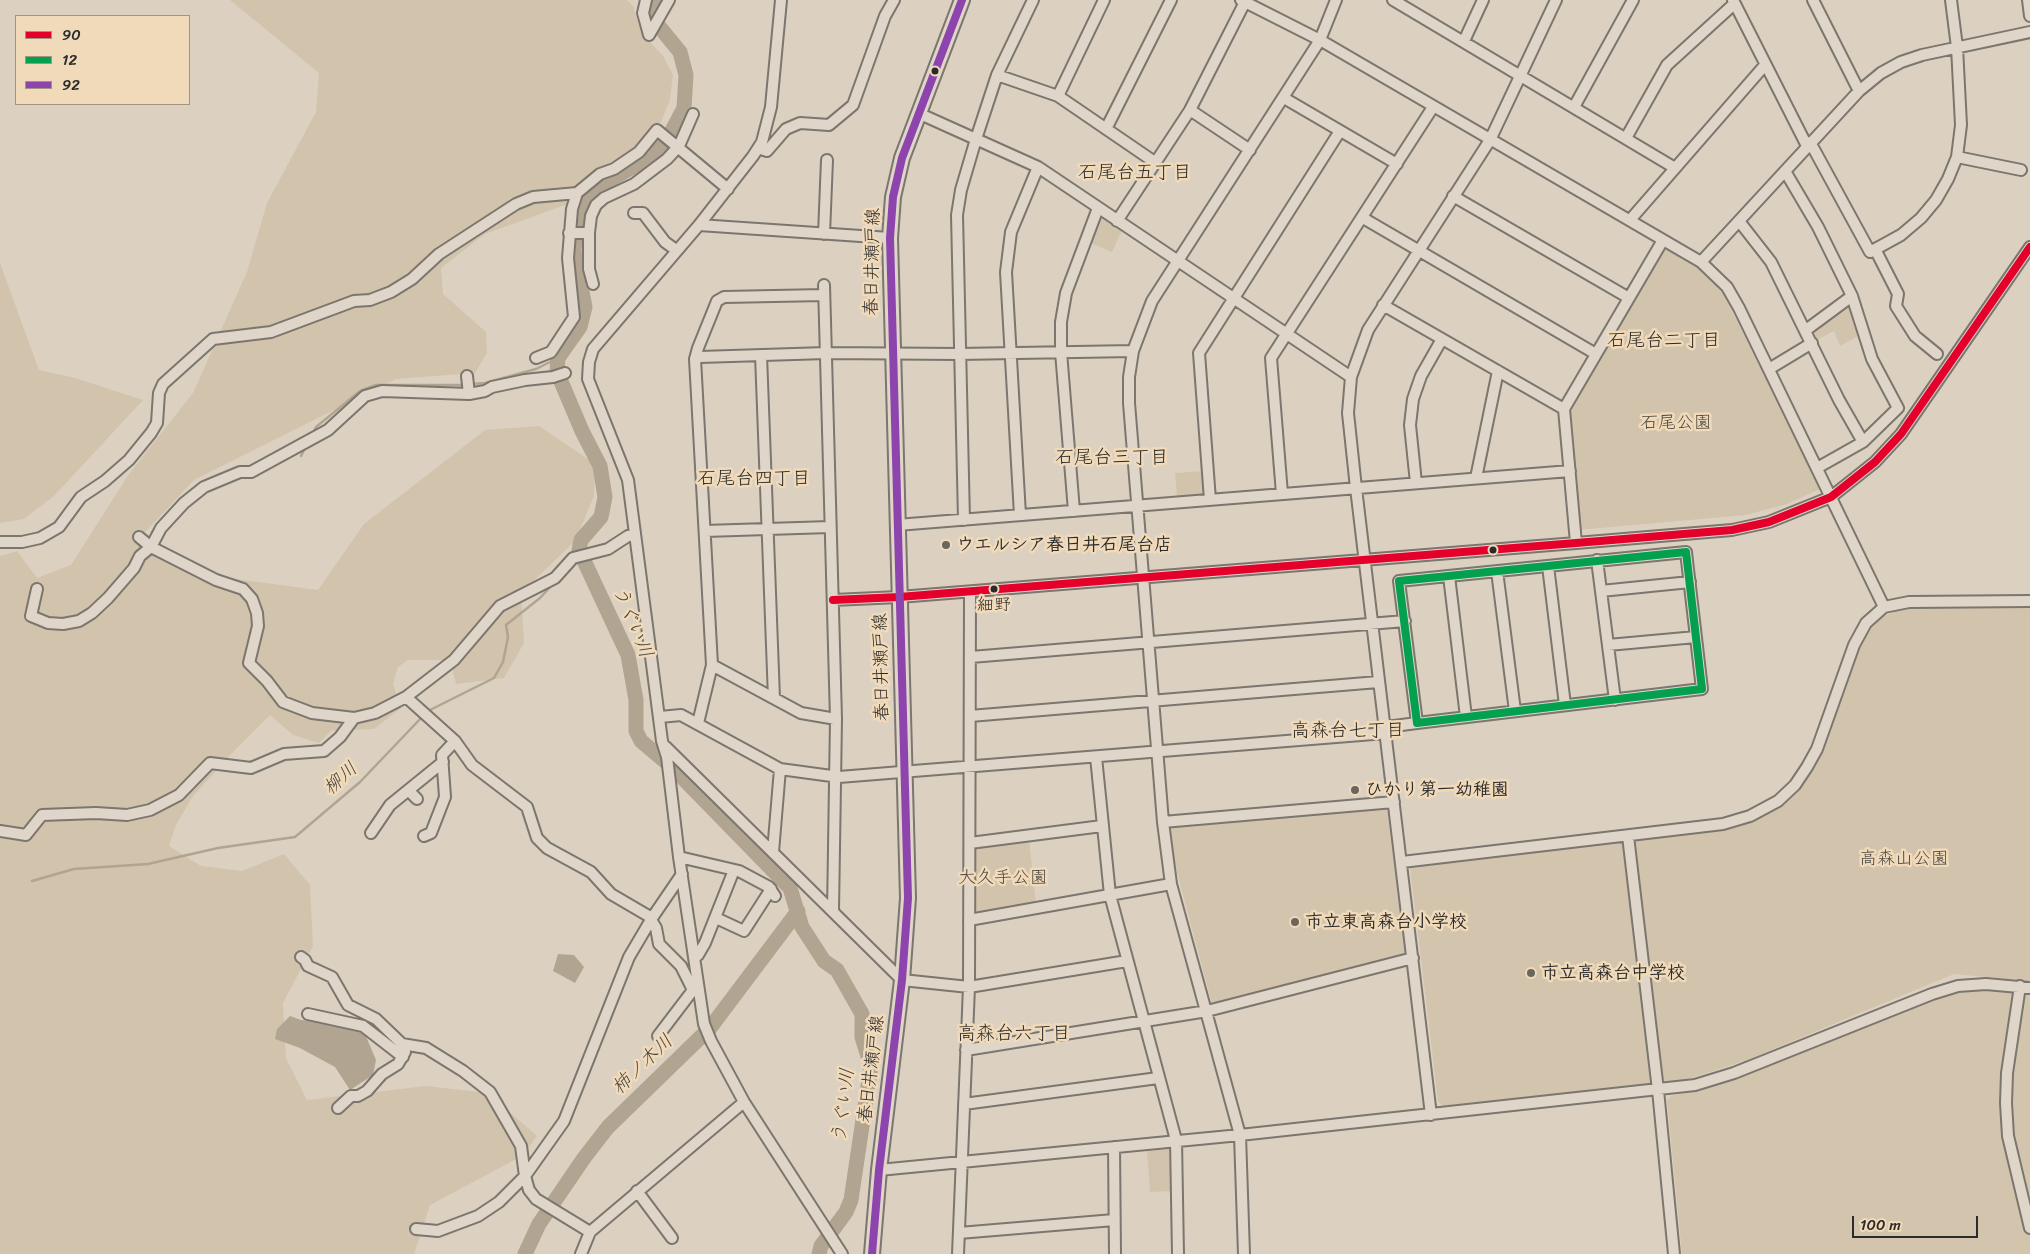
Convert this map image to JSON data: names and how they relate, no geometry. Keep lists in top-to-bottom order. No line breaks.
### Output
{"streets":{"main road":["春日井瀬戸線"]},"districts":["石尾台五丁目","石尾台二丁目","石尾台三丁目","石尾台四丁目","高森台七丁目","高森台六丁目"],"water":["うぐい川","柳川","柿ノ木川"],"parks":["石尾公園","高森山公園","大久手公園"],"places":["ウエルシア春日井石尾台店","細野","ひかり第一幼稚園","市立東高森台小学校","市立高森台中学校"],"lines":["transit line 92","transit line 90","transit line 12"],"legend":["90","12","92"],"scale_bar":"100 m"}
